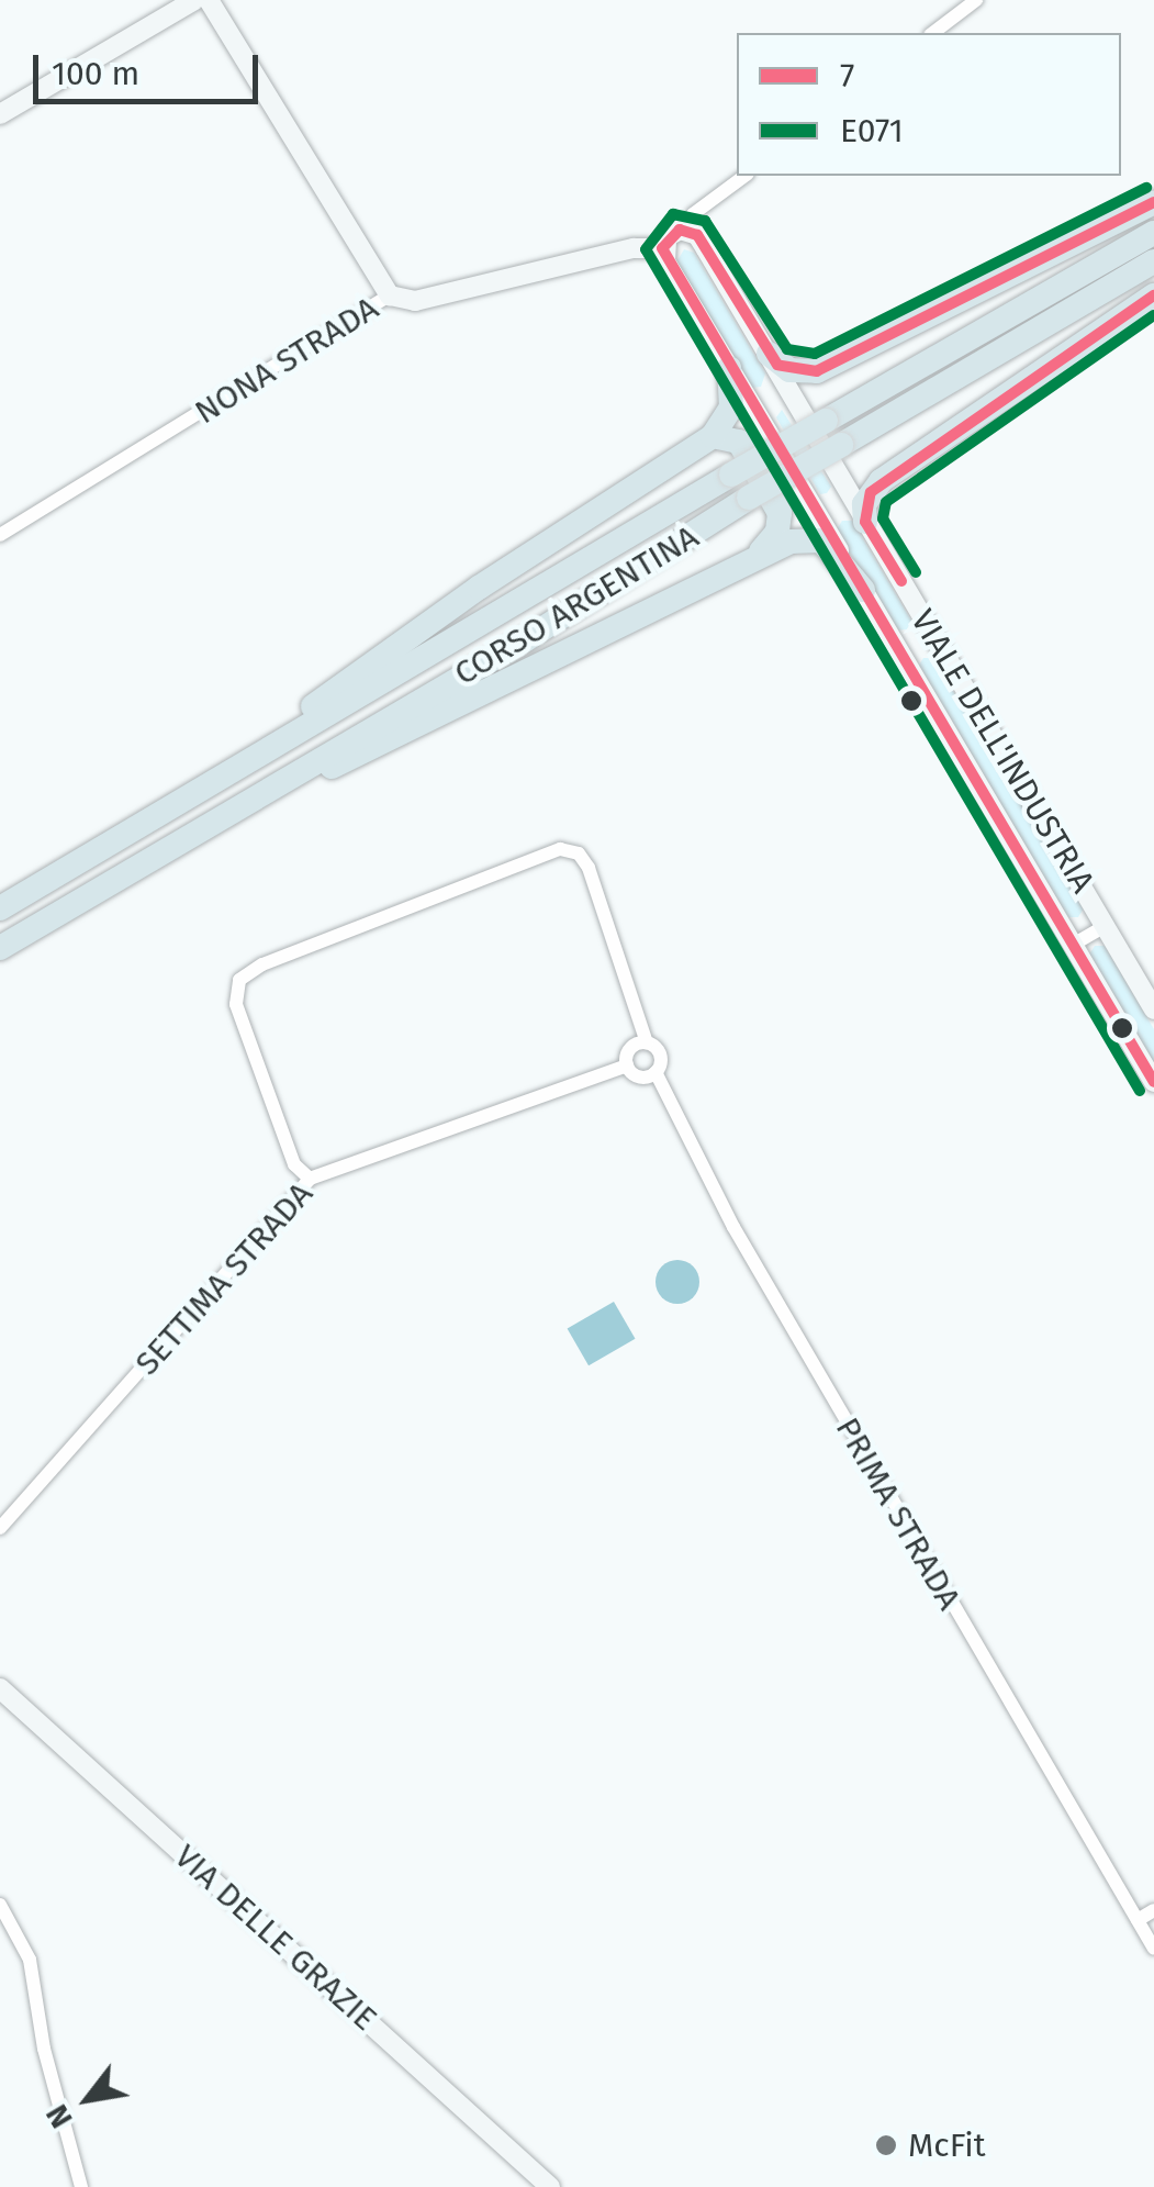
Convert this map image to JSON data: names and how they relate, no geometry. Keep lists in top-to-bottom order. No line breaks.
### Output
{"streets":{"highway":["CORSO ARGENTINA"],"street":["NONA STRADA","VIALE DELL'INDUSTRIA","SETTIMA STRADA","PRIMA STRADA","VIA DELLE GRAZIE"]},"crossings":[["NONA STRADA","VIALE DELL'INDUSTRIA"],["SETTIMA STRADA","PRIMA STRADA"]],"places":["McFit"],"lines":["transit line E071","transit line 7"],"legend":["7","E071"],"scale_bar":"100 m","north":"bottom left"}
